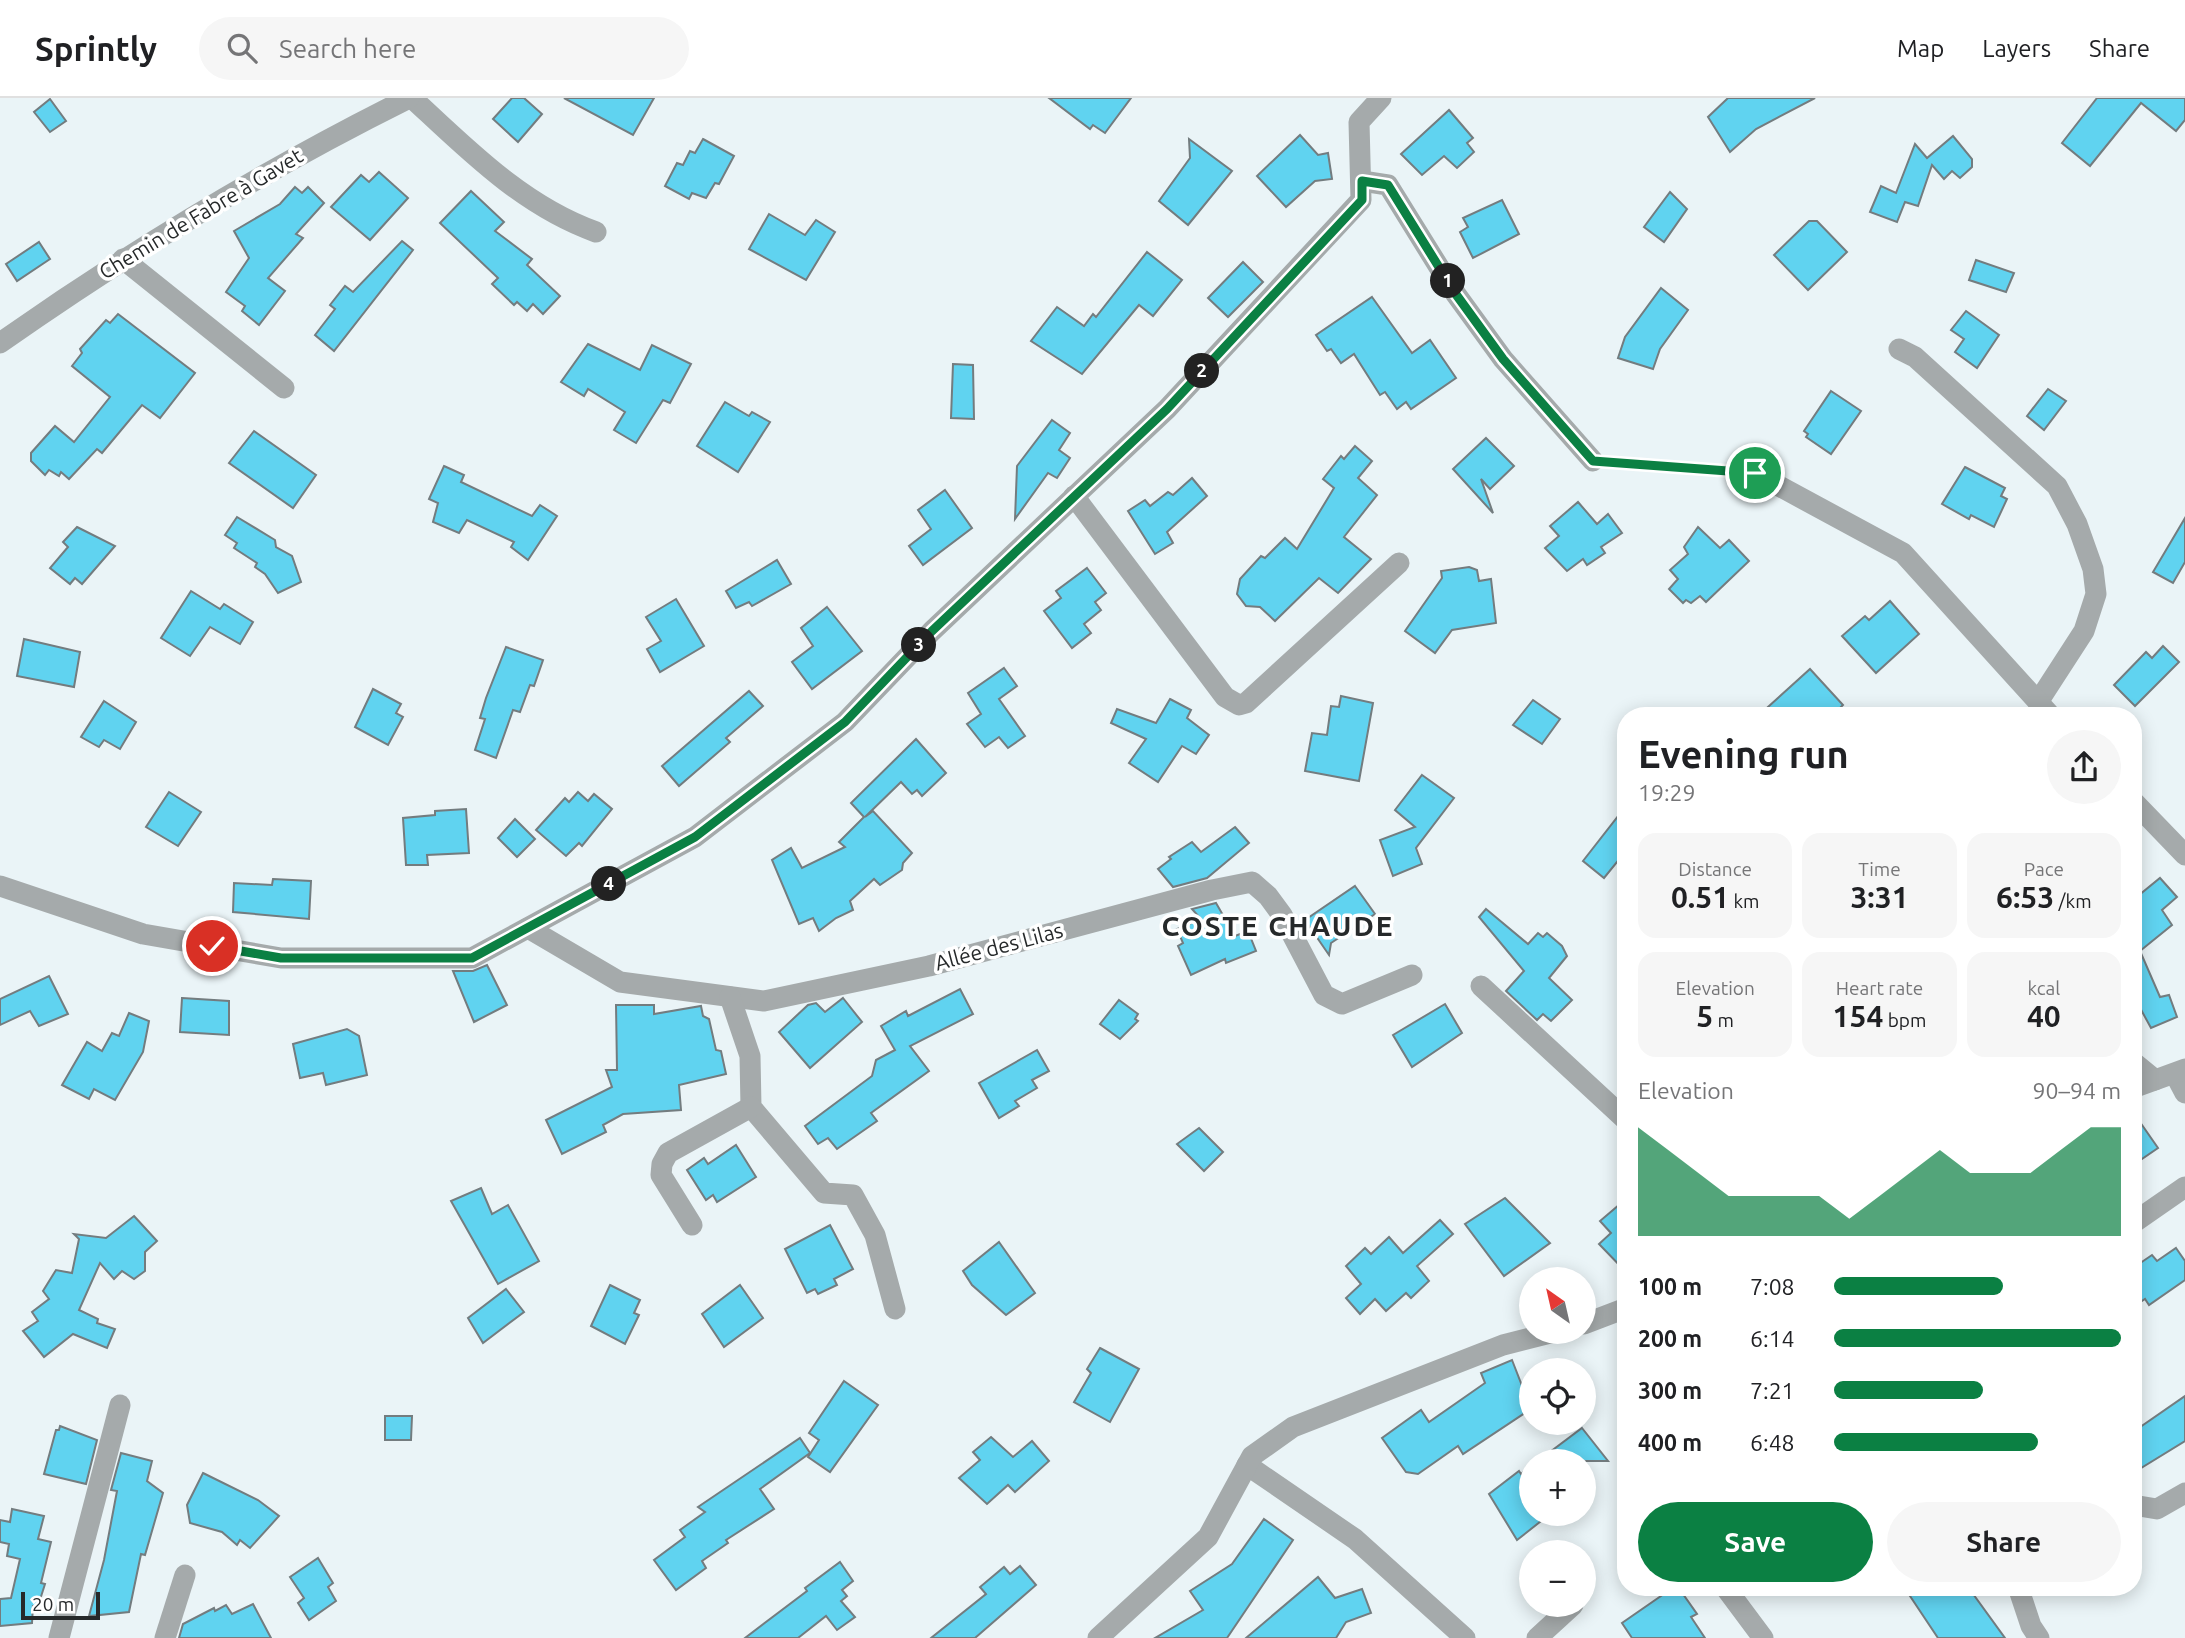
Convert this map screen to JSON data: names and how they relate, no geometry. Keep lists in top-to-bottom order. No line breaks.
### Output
{"streets":{"street":["Chemin de Fabre à Gavet","Allée des Lilas"]},"districts":["COSTE CHAUDE"],"scale_bar":"20 m","north":"top left","page":{"header":"Sprintly","search":"Search here","nav":["Map","Layers","Share"],"pins":["1","2","3","4"],"heading":["Evening run","19:29"],"stats":[["Distance","0.51 km"],["Time","3:31"],["Pace","6:53 /km"],["Elevation","5 m"],["Heart rate","154 bpm"],["kcal","40"]],"chart":["Elevation","90–94 m"],"list":[{"name":"100 m","note":"7:08"},{"name":"200 m","note":"6:14"},{"name":"300 m","note":"7:21"},{"name":"400 m","note":"6:48"}],"map_buttons":["+","−"],"buttons":["Save","Share"],"scale":"20 m"}}
